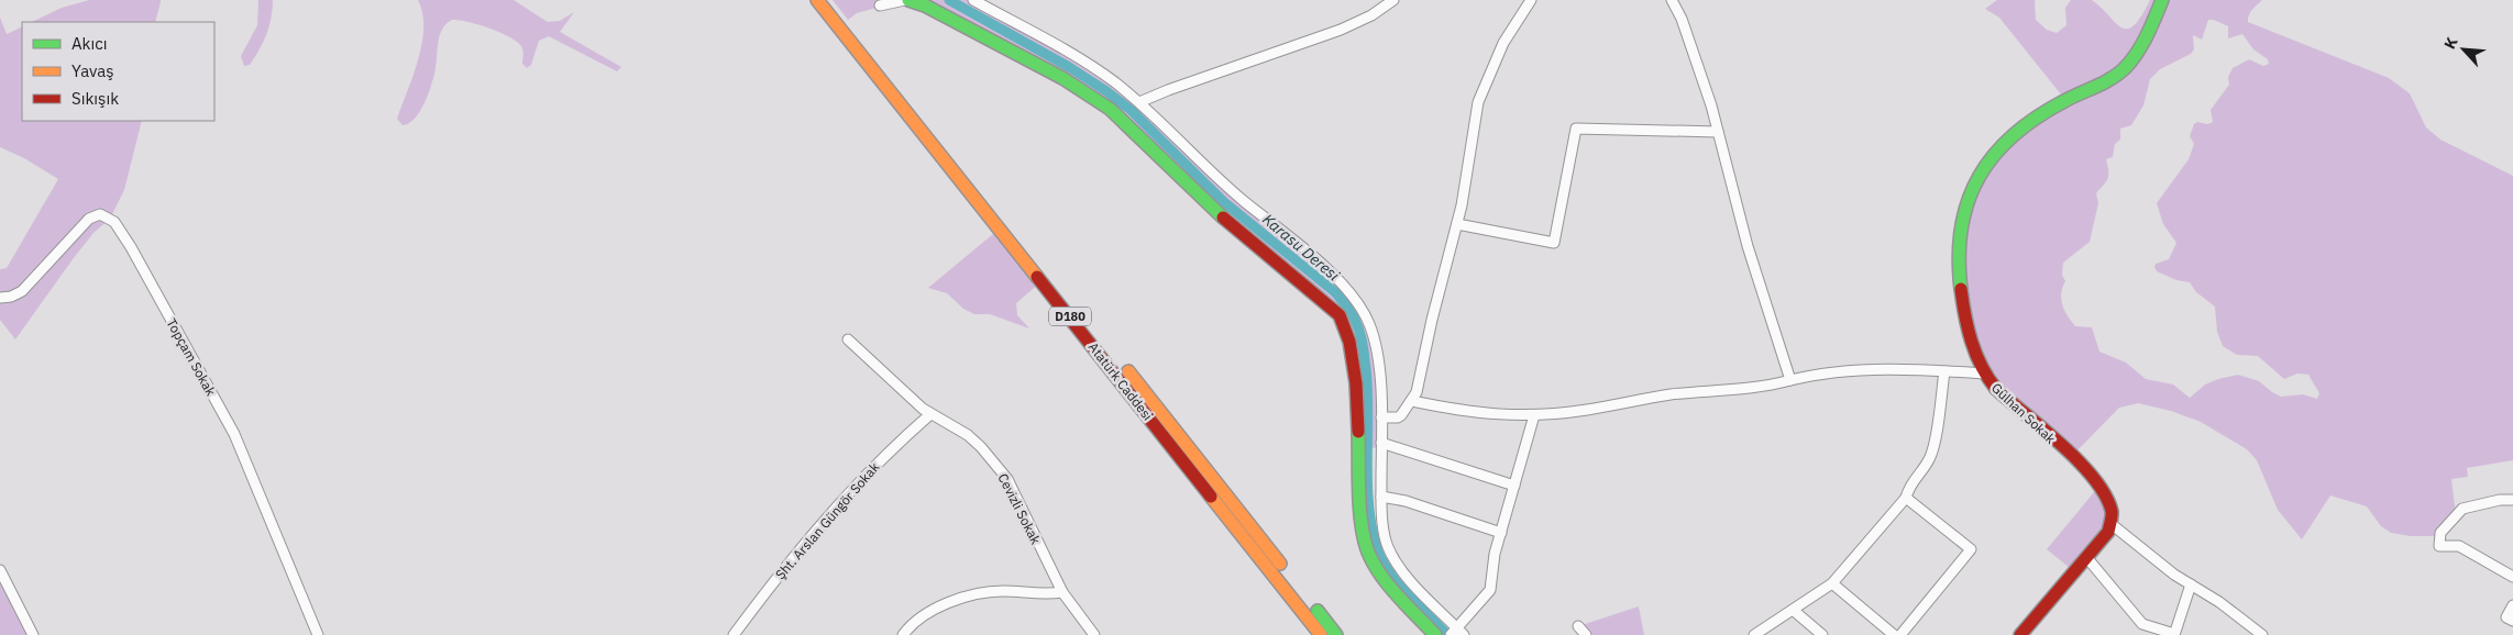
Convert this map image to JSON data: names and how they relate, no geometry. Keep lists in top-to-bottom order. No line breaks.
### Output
{"streets":{"main road":["D180","Atatürk Caddesi","Gülhan Sokak"],"street":["Topçam Sokak","Cevizli Sokak","Şht. Arslan Güngör Sokak"]},"crossings":[["Cevizli Sokak","Şht. Arslan Güngör Sokak"]],"water":["Karasu Deresi"],"legend":["Akıcı","Yavaş","Sıkışık"],"north":"top left"}
